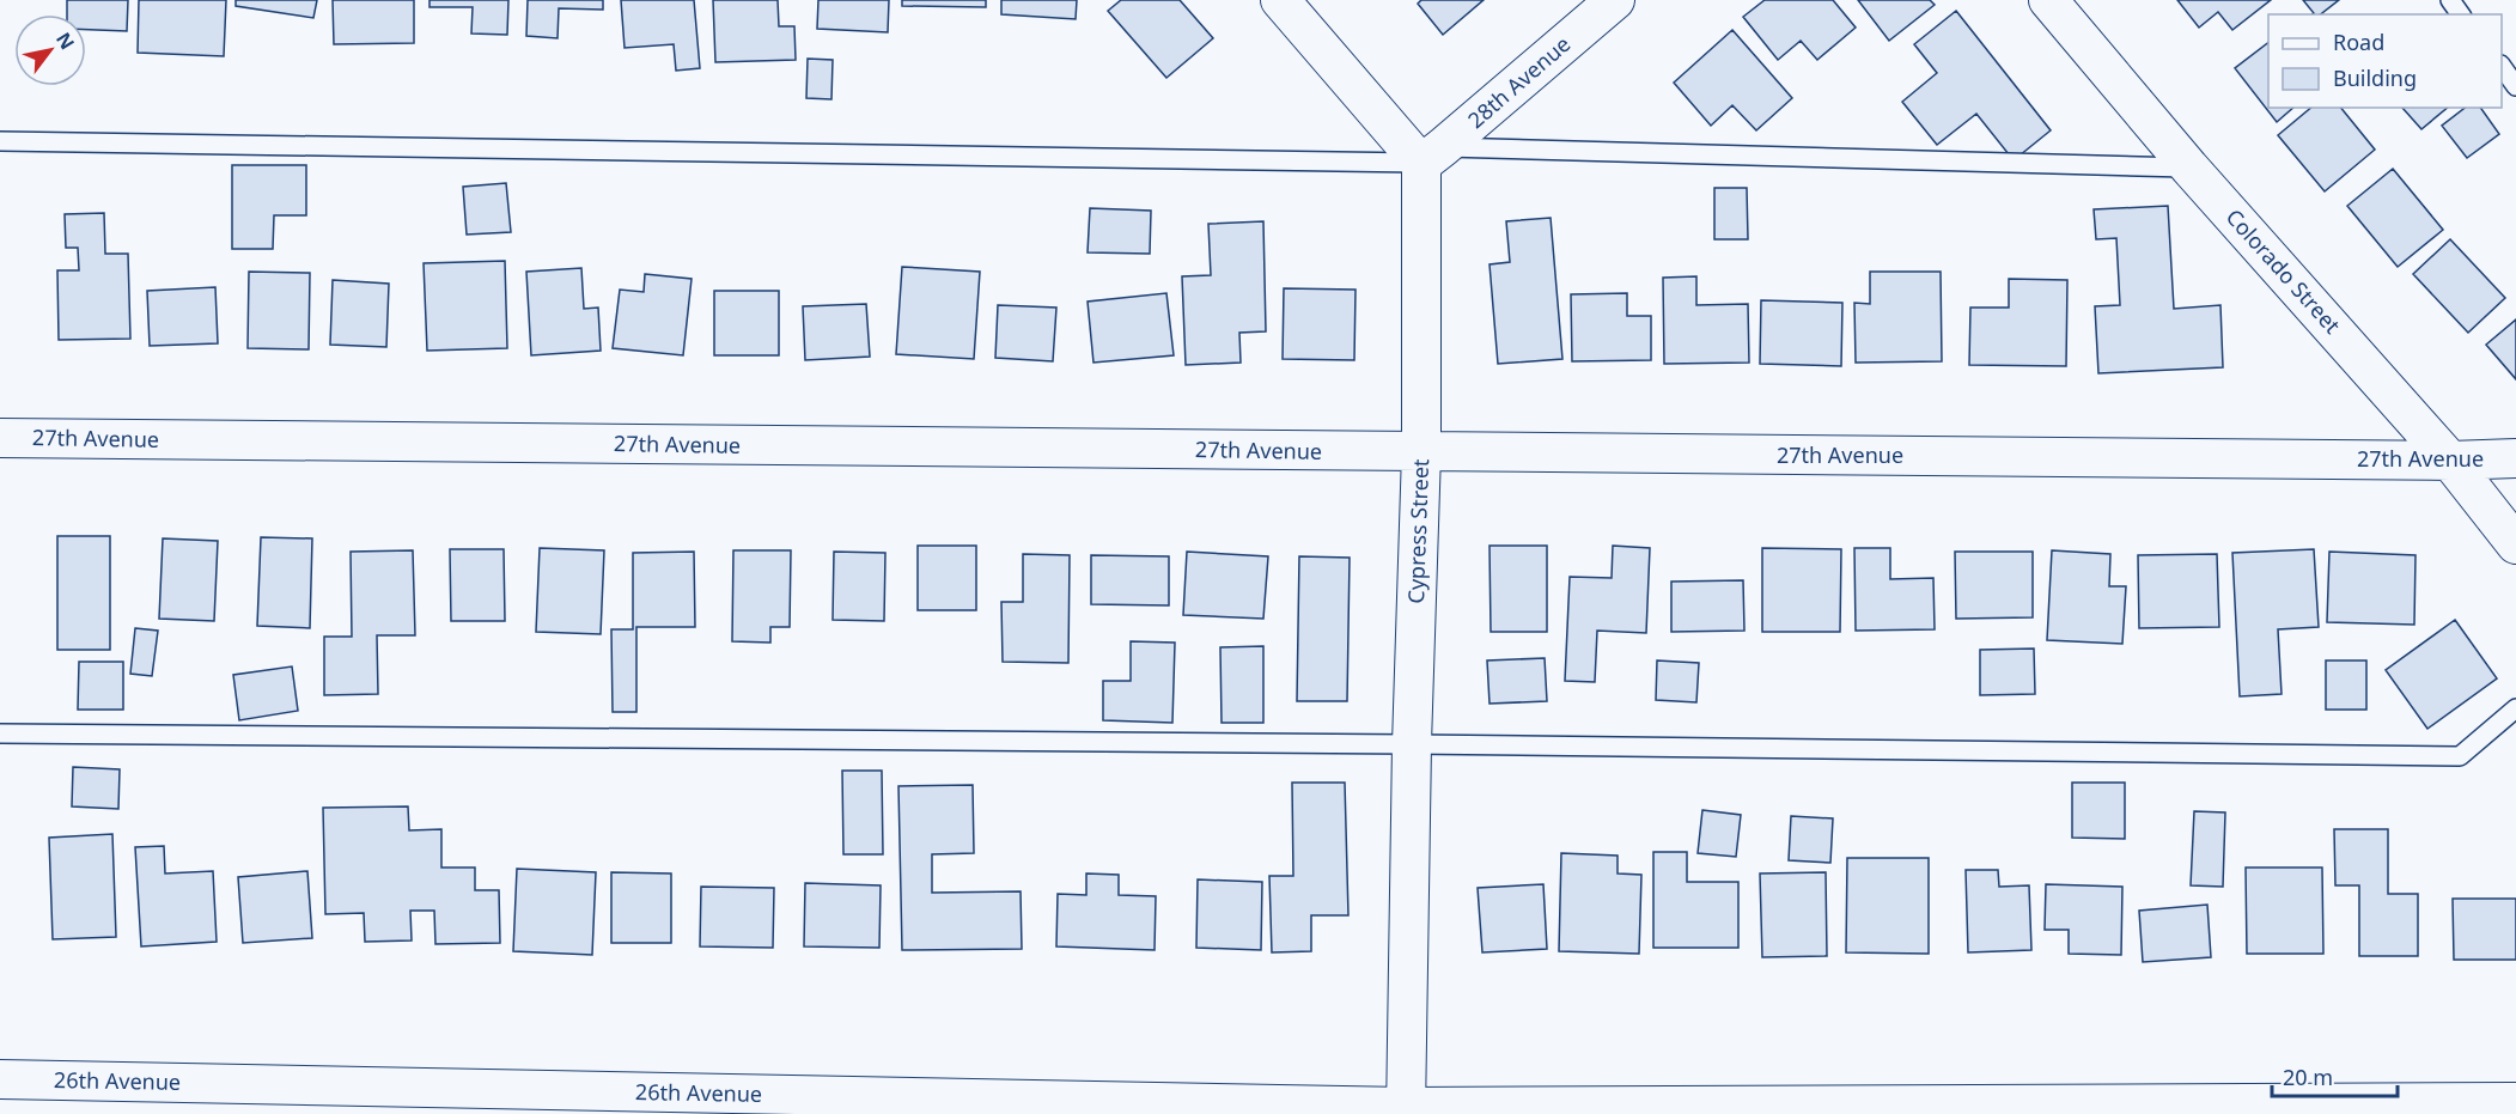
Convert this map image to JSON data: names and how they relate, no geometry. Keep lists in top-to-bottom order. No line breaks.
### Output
{"streets":{"street":["28th Avenue","Colorado Street","27th Avenue","Cypress Street","26th Avenue"]},"crossings":[["28th Avenue","Cypress Street"],["Colorado Street","27th Avenue"],["27th Avenue","Cypress Street"],["Cypress Street","26th Avenue"]],"legend":["Road","Building"],"scale_bar":"20 m","north":"top right"}
